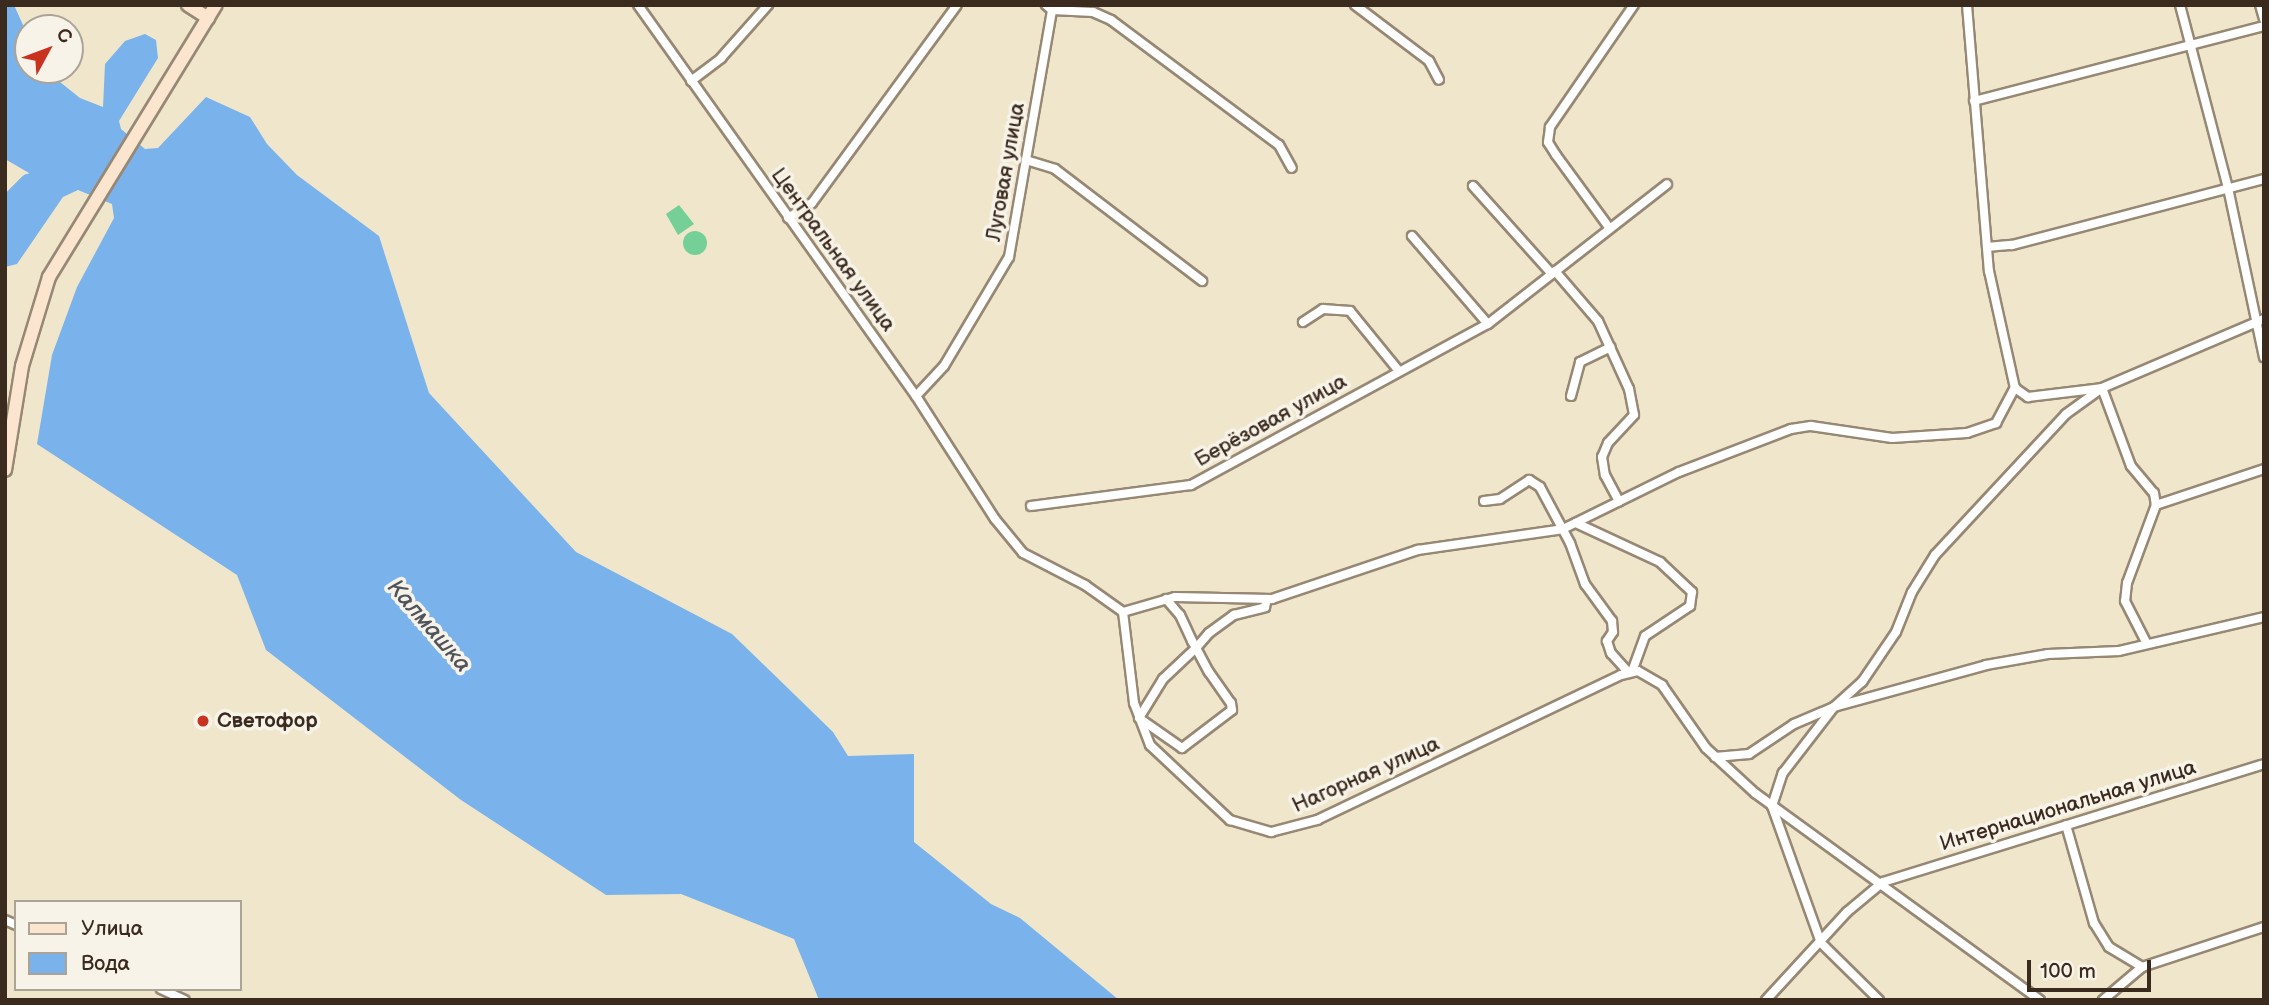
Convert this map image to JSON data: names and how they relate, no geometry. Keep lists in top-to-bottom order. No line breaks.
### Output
{"streets":{"street":["Луговая улица","Центральная улица","Берёзовая улица","Нагорная улица","Интернациональная улица"]},"crossings":[["Луговая улица","Центральная улица"],["Центральная улица","Нагорная улица"]],"water":["Калмашка"],"places":["Светофор"],"legend":["Улица","Вода"],"scale_bar":"100 m","north":"top right"}
